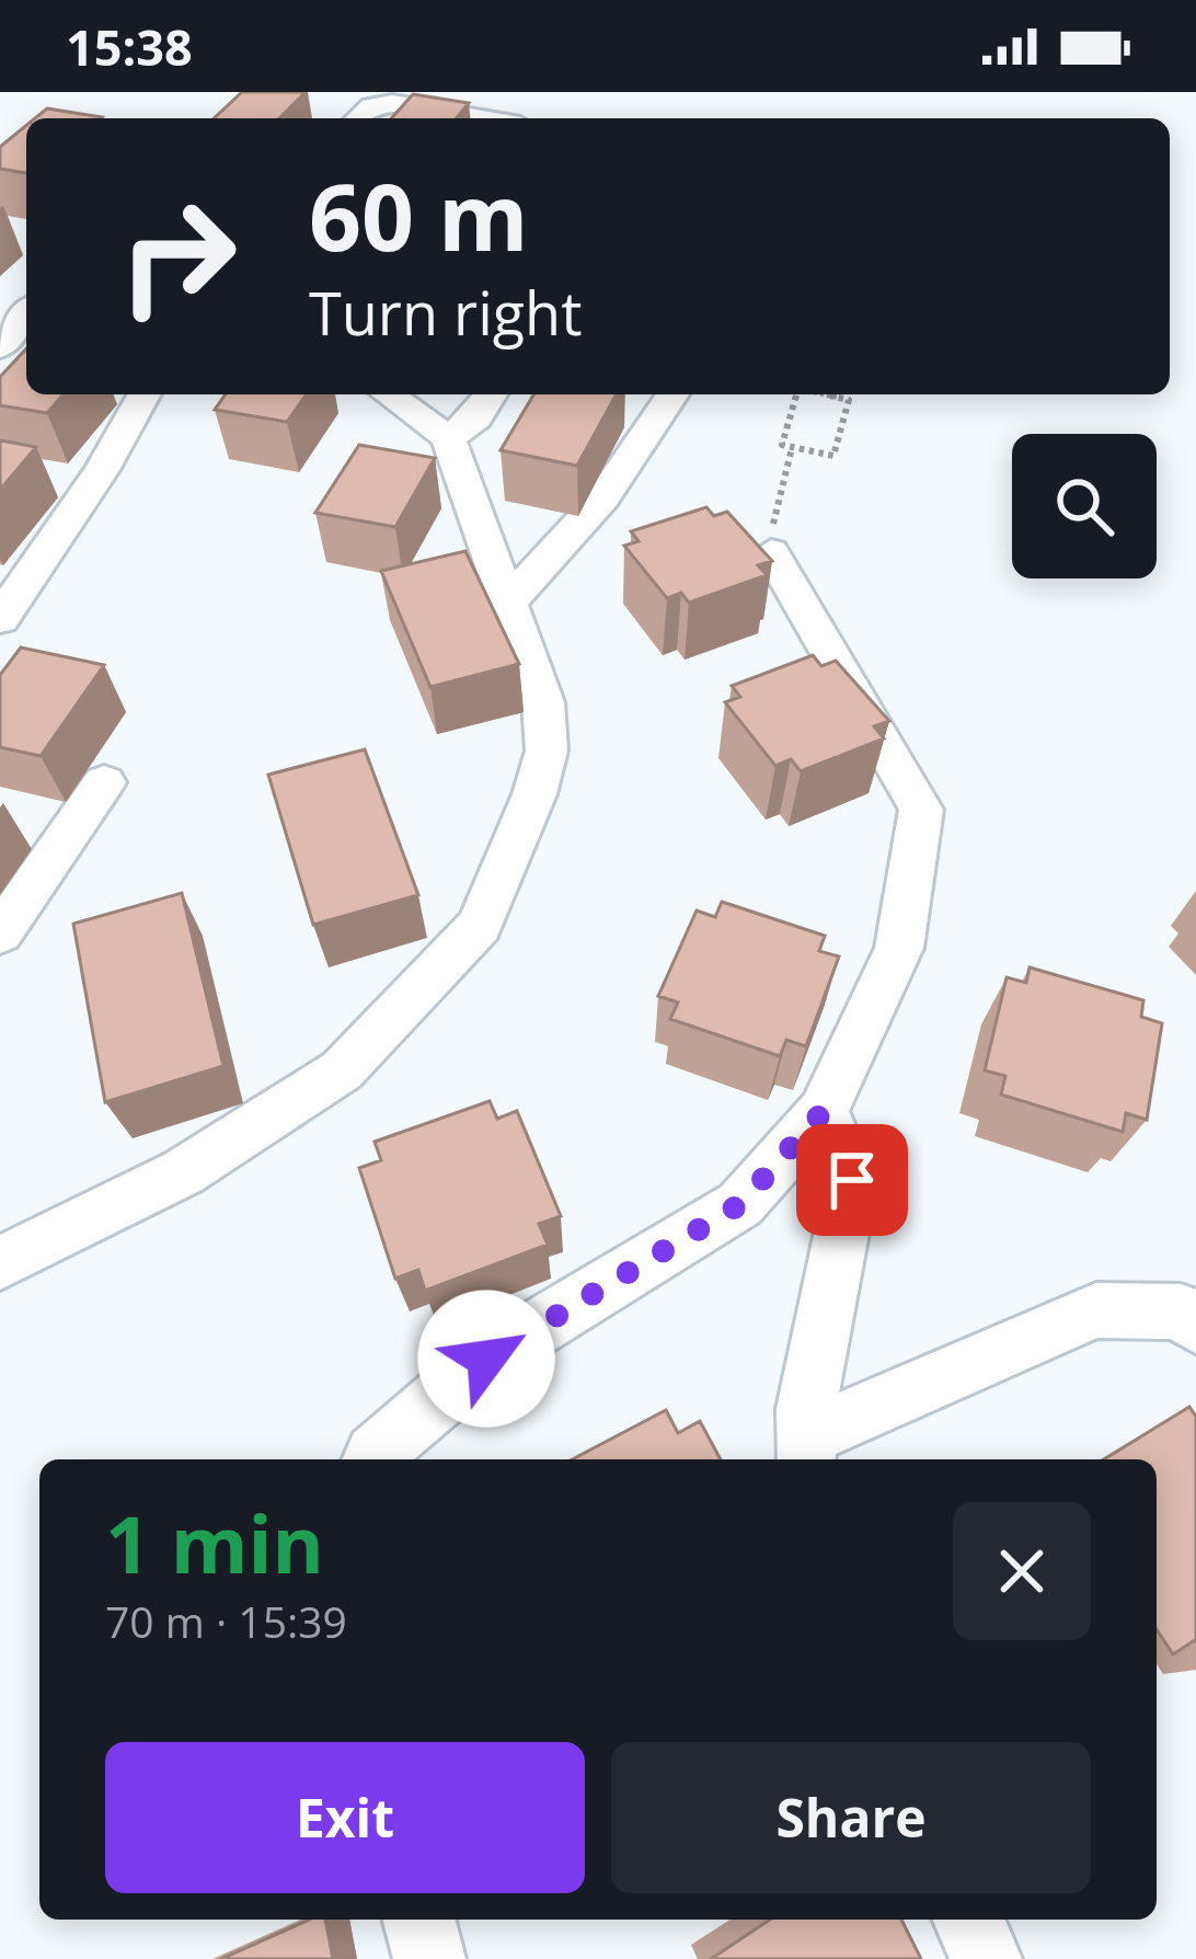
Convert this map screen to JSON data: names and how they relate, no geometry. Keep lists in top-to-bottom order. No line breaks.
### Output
{"page":{"status":"15:38","turn":["60 m","Turn right"],"heading":["1 min","70 m · 15:39"],"buttons":["Exit","Share"]}}
